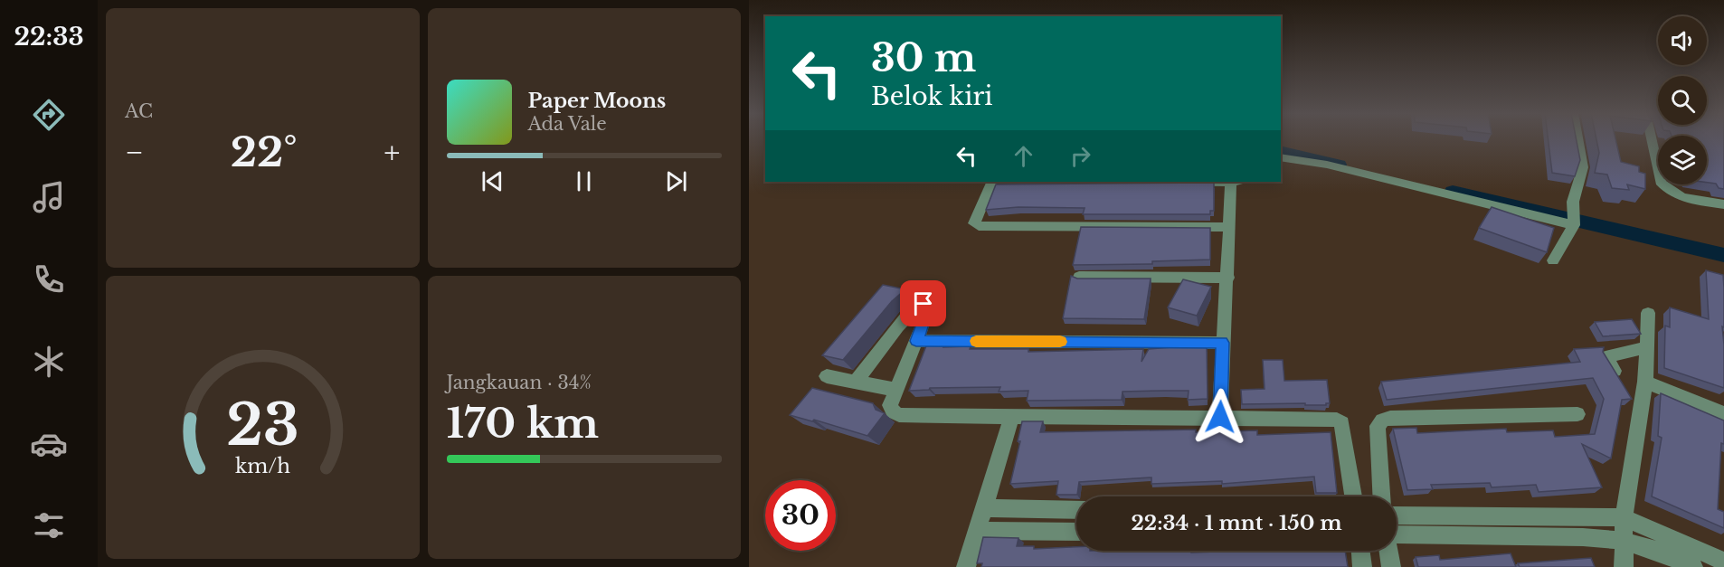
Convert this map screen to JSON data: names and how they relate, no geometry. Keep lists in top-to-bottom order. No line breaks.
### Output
{"page":{"tabs":"22:33","tile":["AC",["Jangkauan · 34%","170 km"]],"turn":["30 m","Belok kiri"],"song":["Paper Moons","Ada Vale"],"heat":["−","22°","+"],"limit":"30","trip":"22:34 · 1 mnt · 150 m","gauge":["23","km/h"]}}
